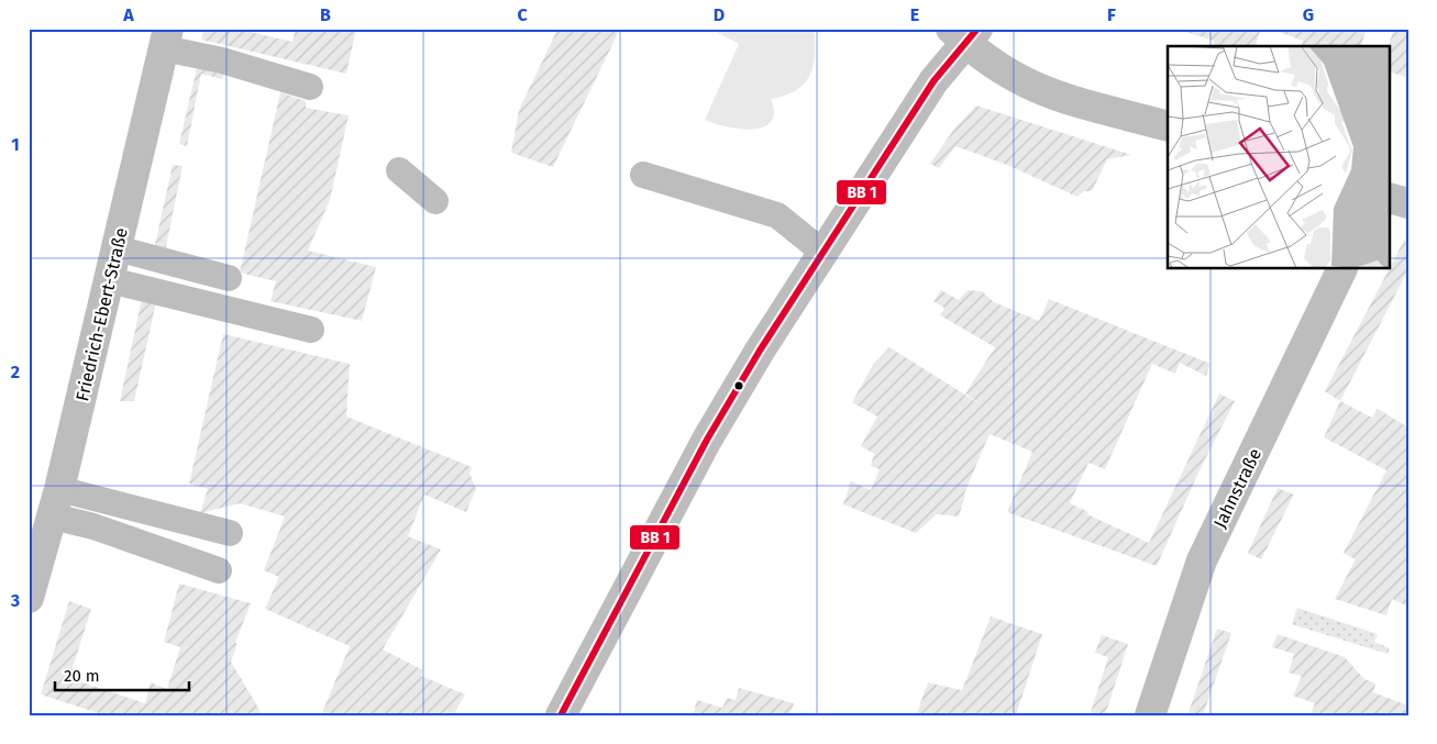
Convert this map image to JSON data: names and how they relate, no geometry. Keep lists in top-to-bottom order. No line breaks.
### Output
{"streets":{"street":["Friedrich-Ebert-Straße","Jahnstraße"]},"scale_bar":"20 m","grid":{"columns":["A","B","C","D","E","F","G"],"rows":["1","2","3"]}}
